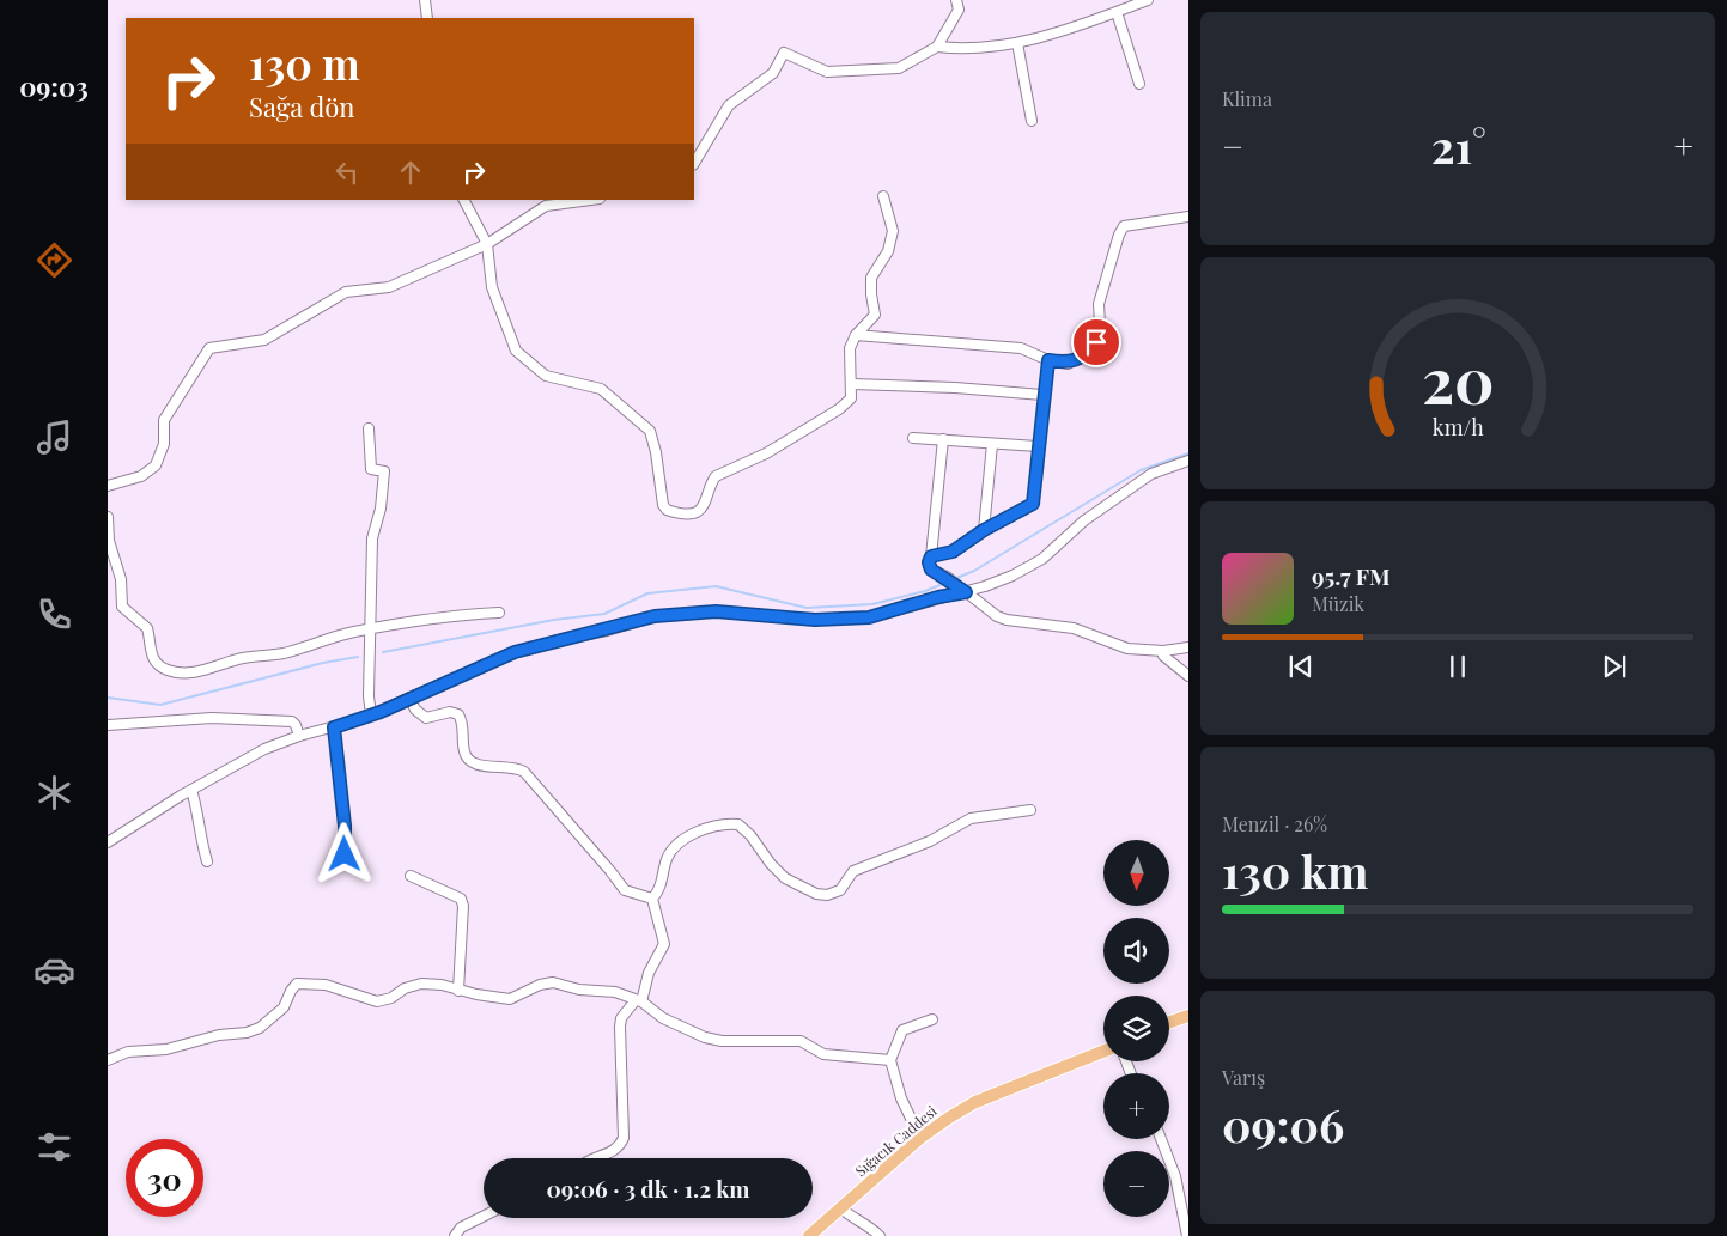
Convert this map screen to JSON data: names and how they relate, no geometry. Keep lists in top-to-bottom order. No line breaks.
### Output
{"streets":{"main road":["Sığacık Caddesi"]},"north":"bottom","page":{"tabs":"09:03","tile":["Klima",["Menzil · 26%","130 km"],["Varış","09:06"]],"turn":["130 m","Sağa dön"],"heat":["−","21°","+"],"song":["95.7 FM","Müzik"],"map_buttons":["+","−"],"limit":"30","trip":"09:06 · 3 dk · 1.2 km","gauge":["20","km/h"]}}
